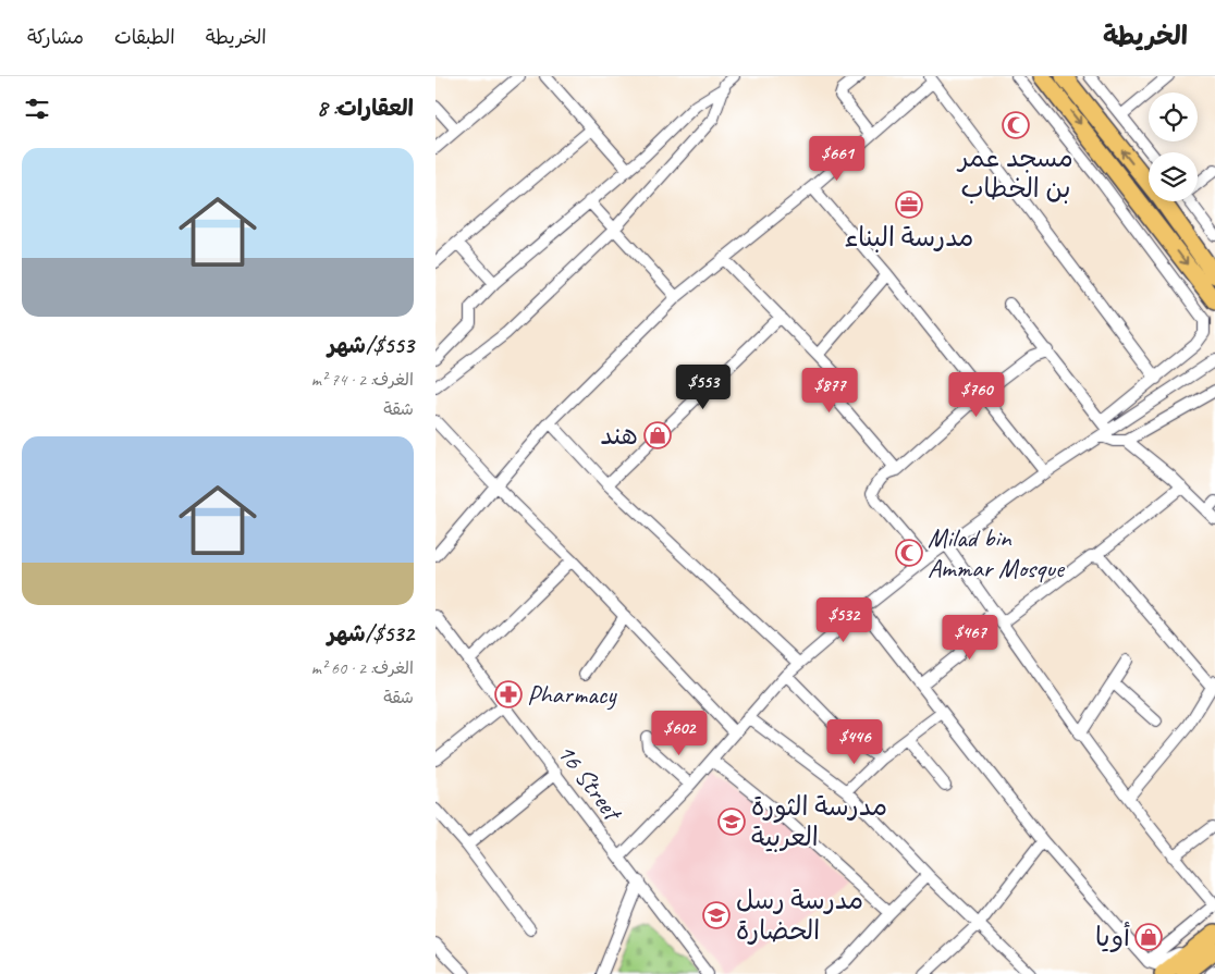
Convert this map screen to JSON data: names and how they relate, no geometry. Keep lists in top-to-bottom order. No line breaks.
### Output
{"streets":{"street":["16 Street"]},"places":{"mosque":["مسجد عمر بن الخطاب","Milad bin Ammar Mosque"],"office":["مدرسة البناء"],"shop":["هند","أويا"],"pharmacy":["Pharmacy"],"school or university":["مدرسة الثورة العربية","مدرسة رسل الحضارة"]},"page":{"header":"الخريطة","nav":["الخريطة","الطبقات","مشاركة"],"heading":"العقارات: 8","price":["$661","$553","$877","$760","$532","$467","$602","$446"],"list":[{"name":"$553/شهر","note":"الغرف: 2 · 74 m² · شقة"},{"name":"$532/شهر","note":"الغرف: 2 · 60 m² · شقة"}]}}
